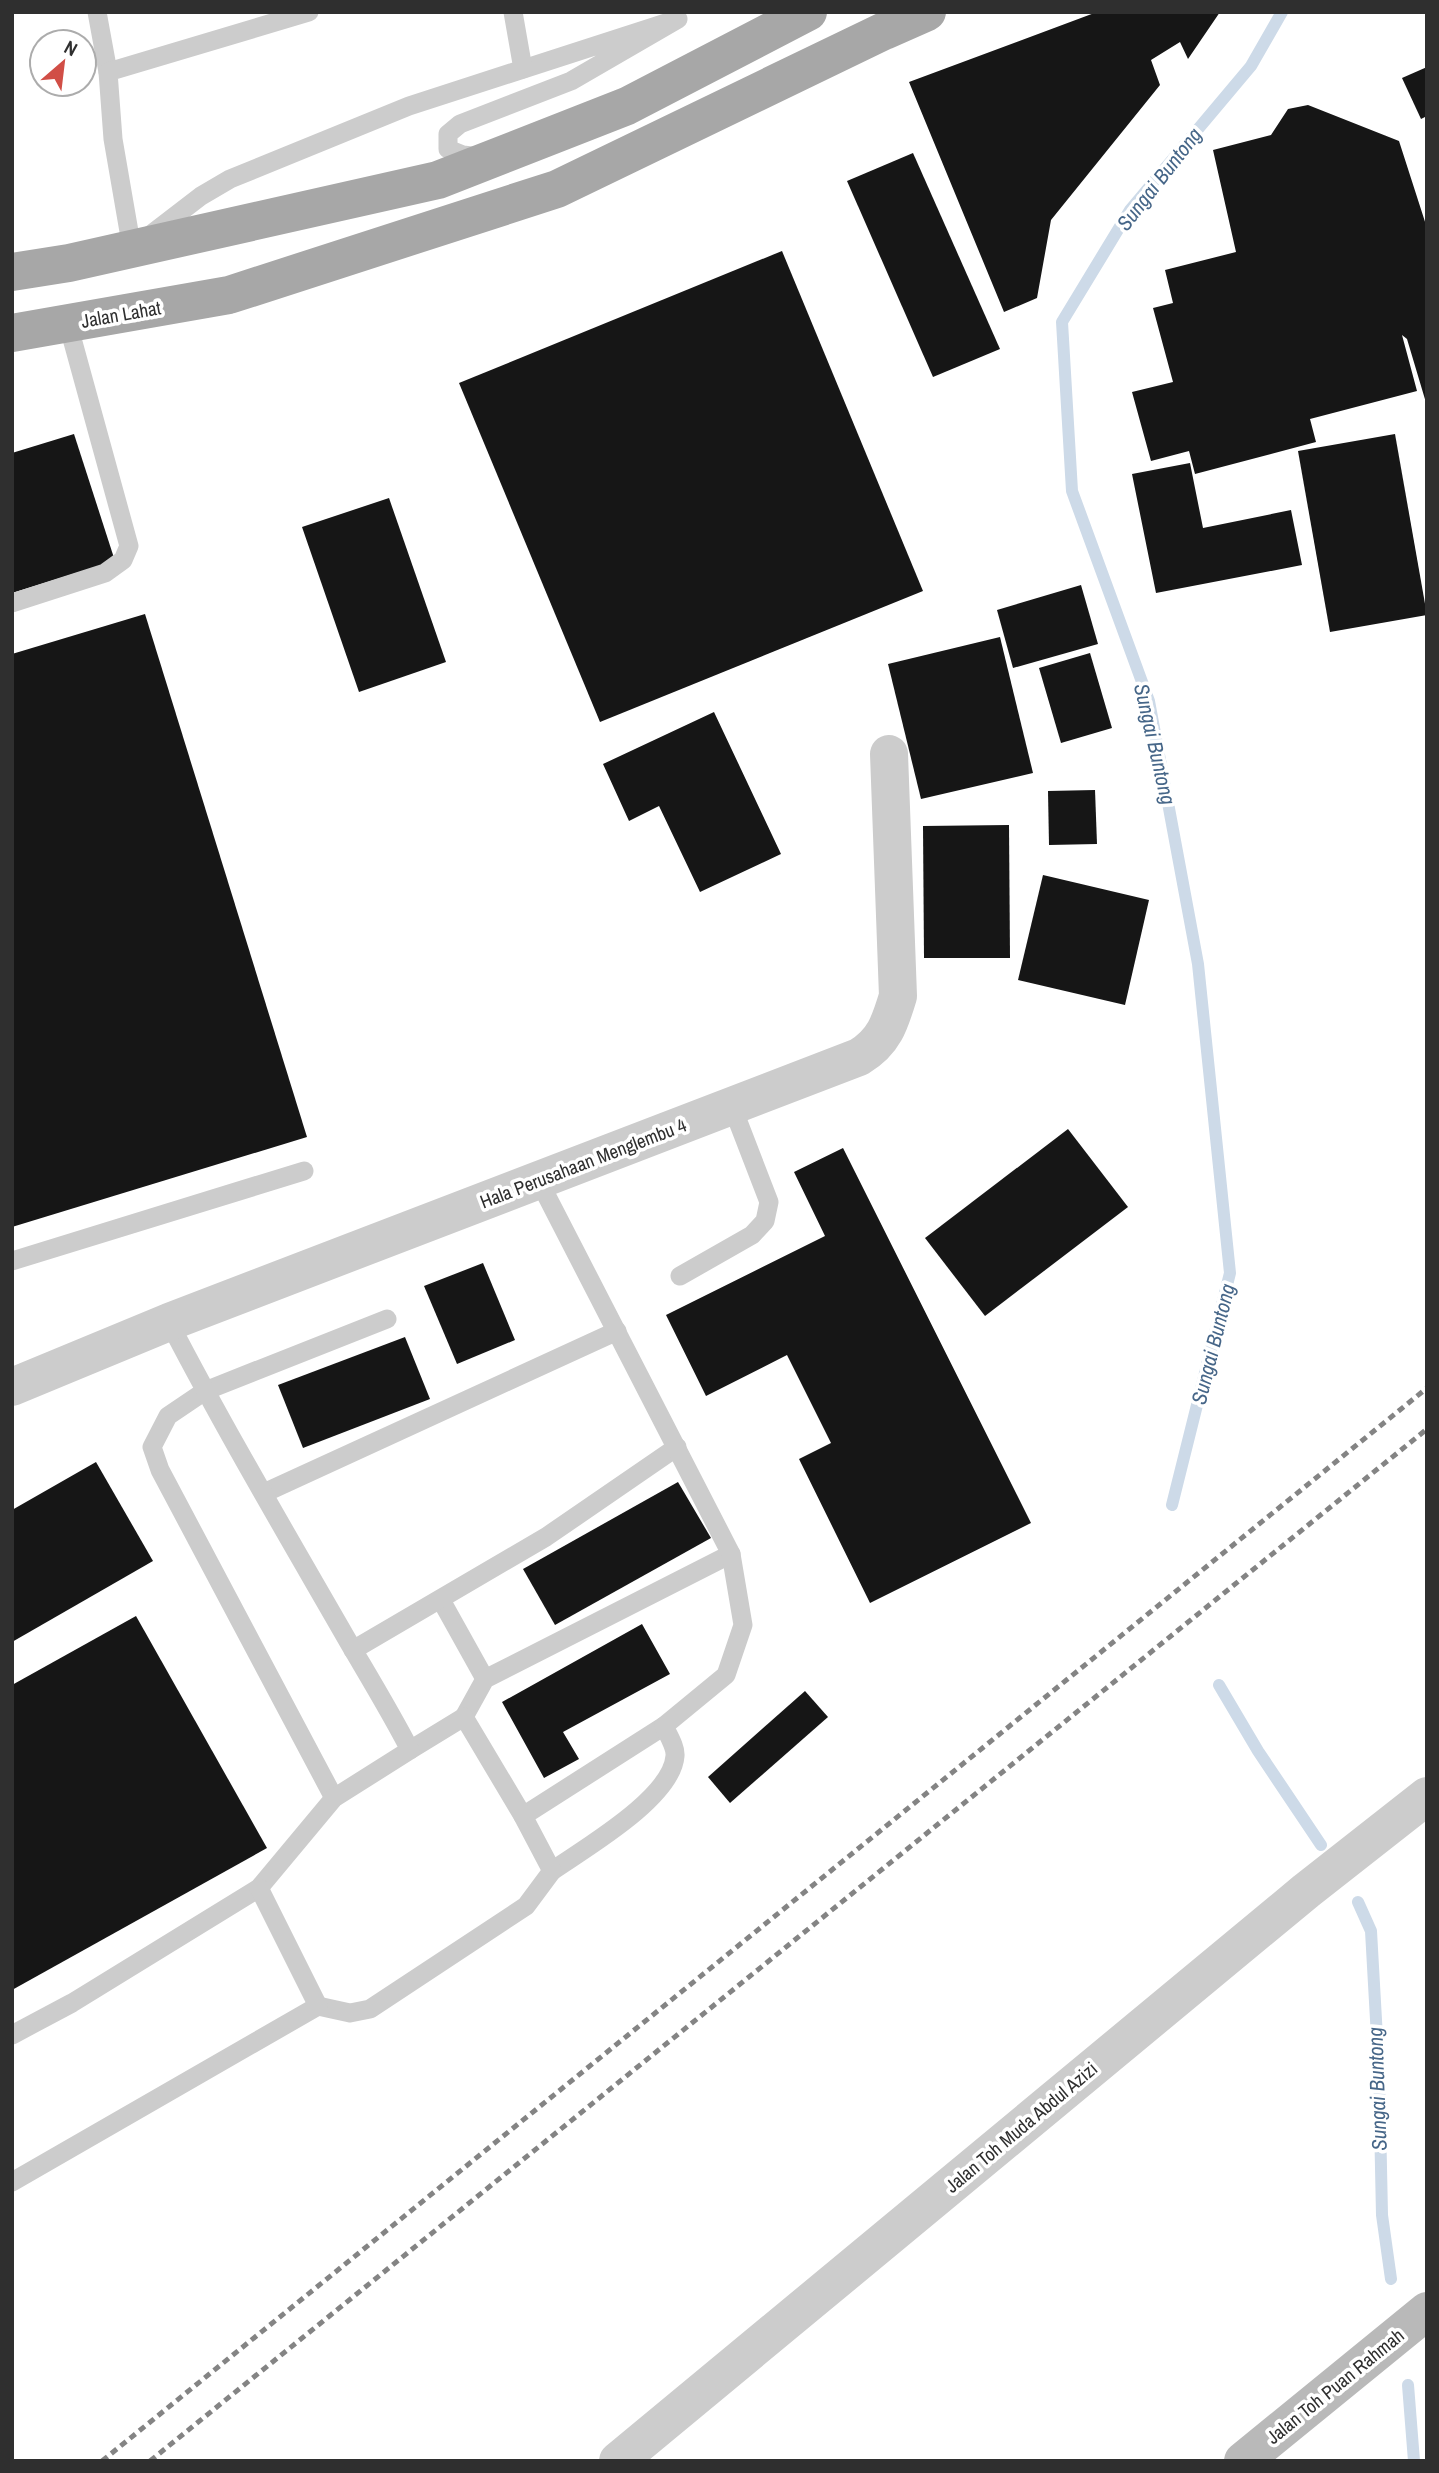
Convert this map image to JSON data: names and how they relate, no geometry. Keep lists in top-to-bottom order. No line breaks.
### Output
{"streets":{"main road":["Jalan Lahat"],"street":["Hala Perusahaan Menglembu 4","Jalan Toh Muda Abdul Azizi","Jalan Toh Puan Rahmah"]},"water":["Sungai Buntong"],"north":"top right"}
